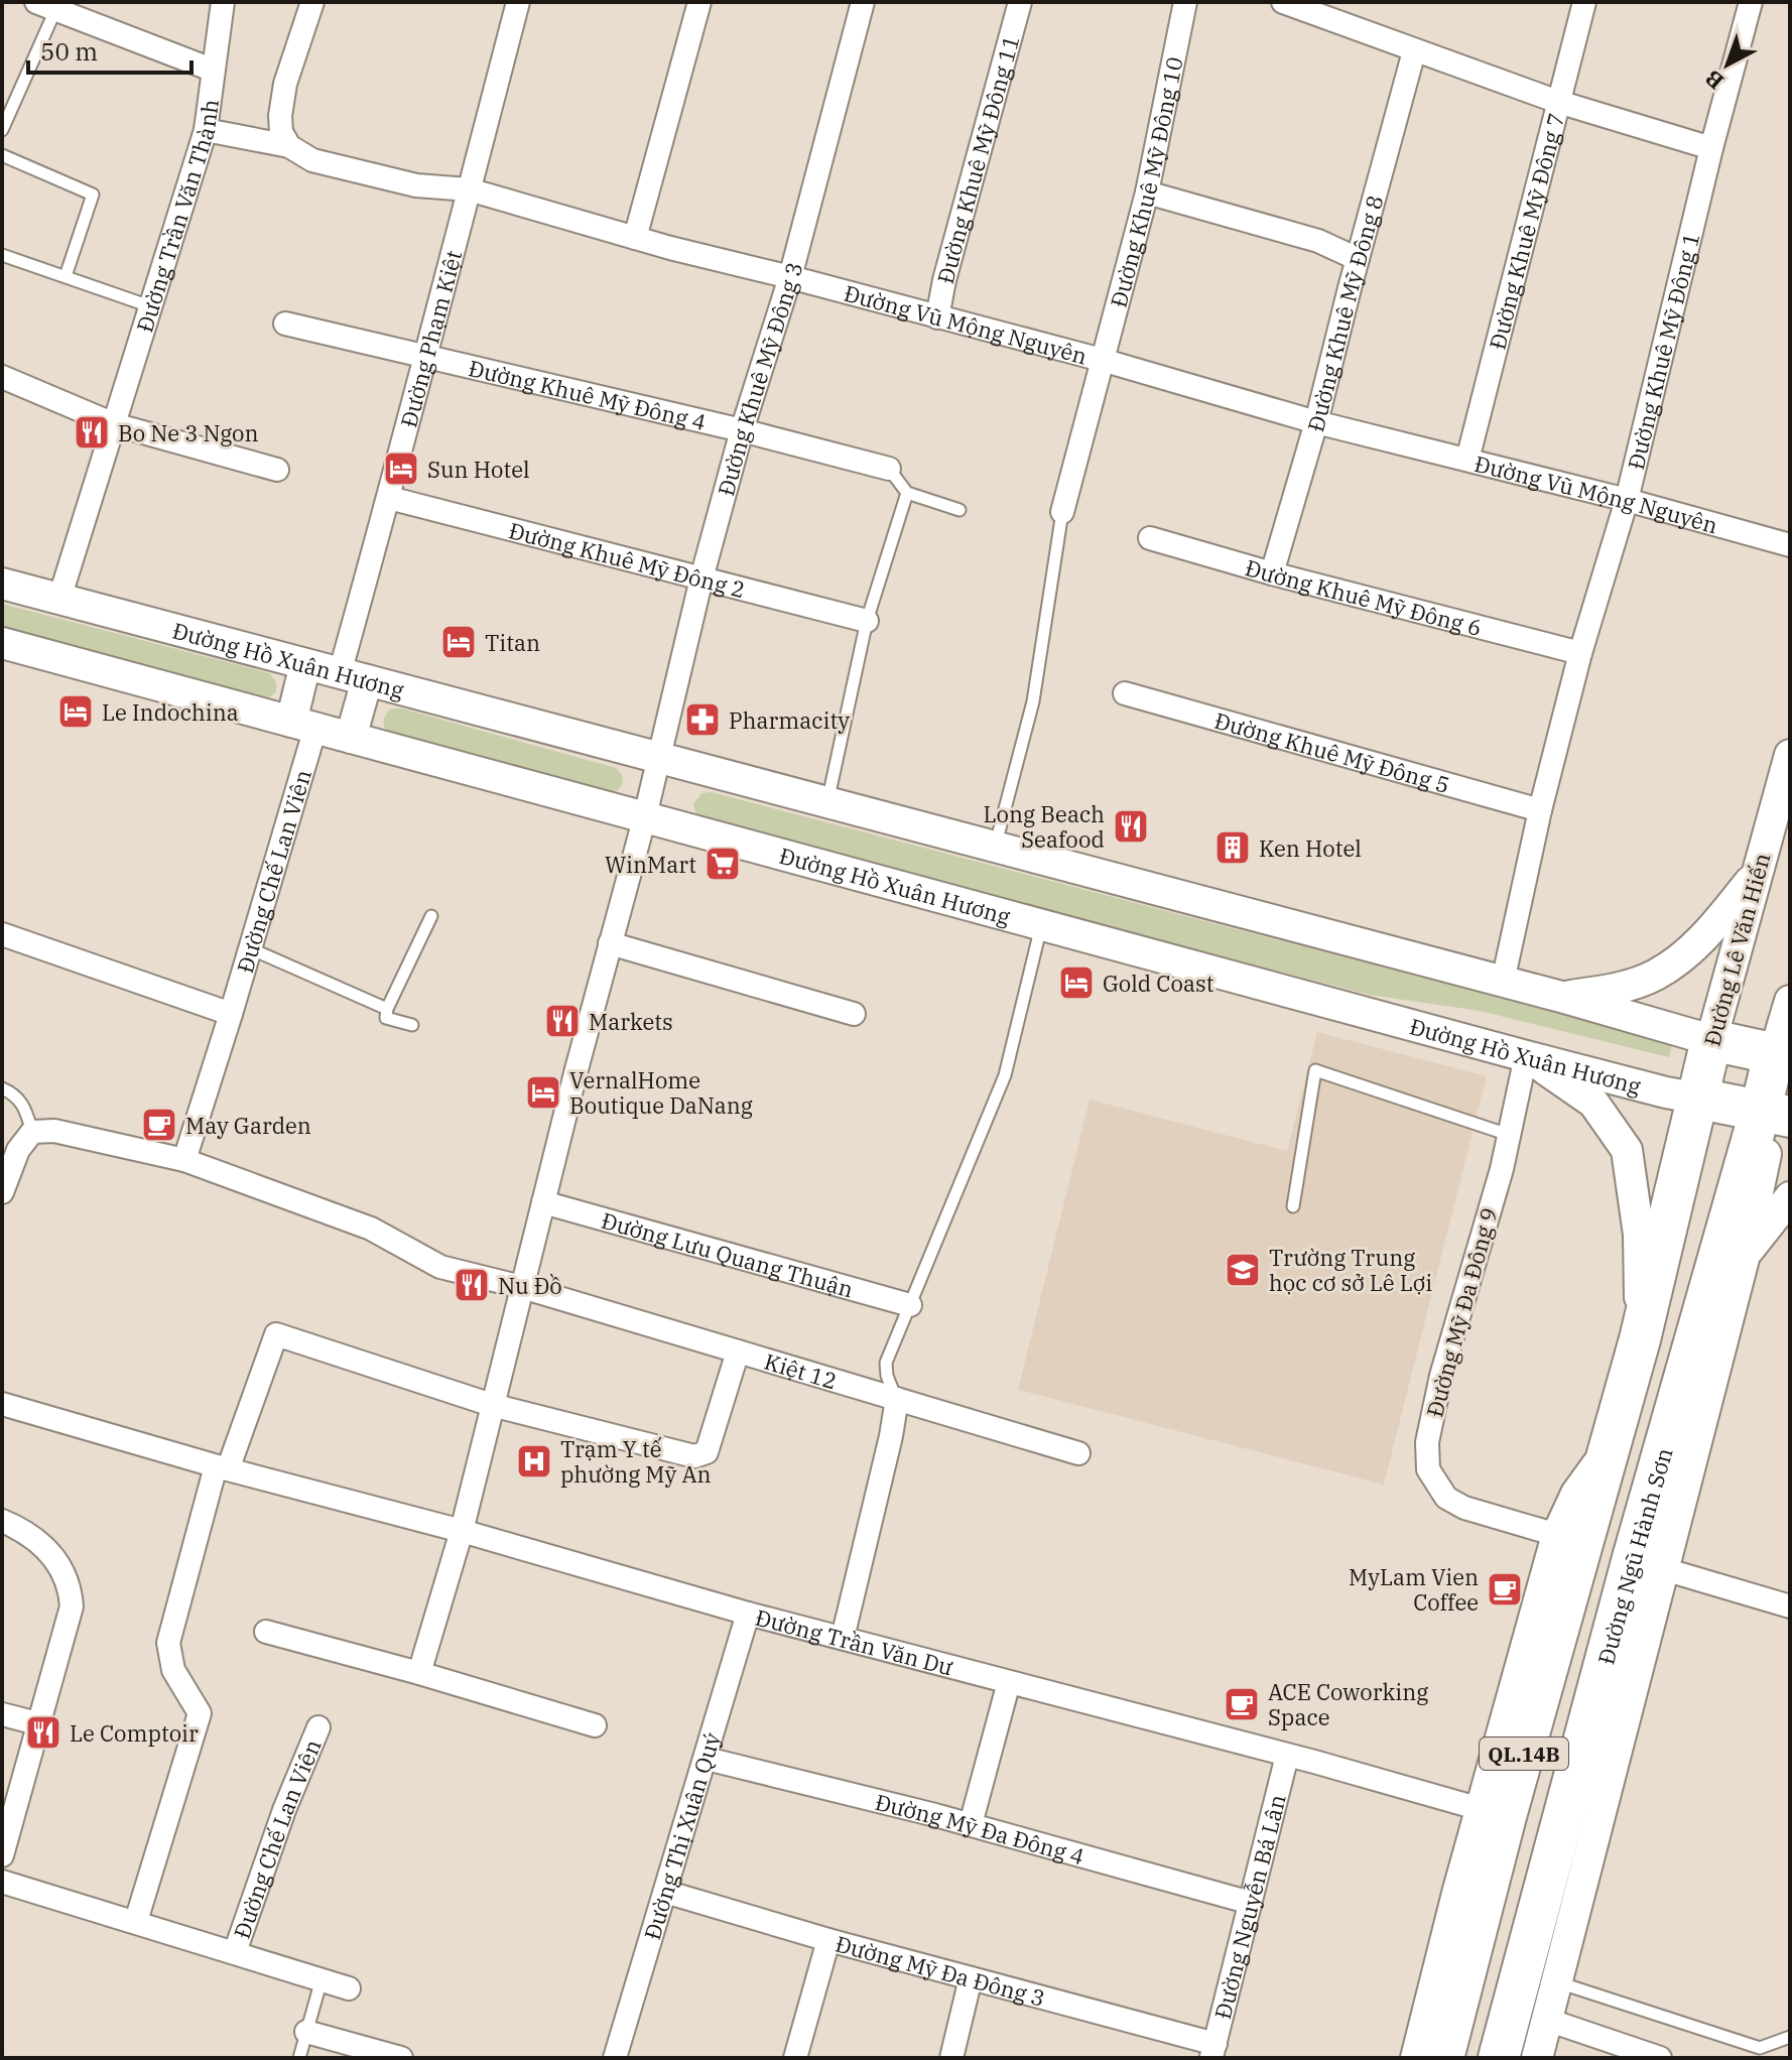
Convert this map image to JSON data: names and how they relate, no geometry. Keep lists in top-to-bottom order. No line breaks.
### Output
{"streets":{"highway":["Đường Hồ Xuân Hương","Đường Lê Văn Hiến","Đường Ngũ Hành Sơn","QL.14B"],"street":["Đường Khuê Mỹ Đông 11","Đường Khuê Mỹ Đông 10","Đường Trần Văn Thành","Đường Khuê Mỹ Đông 7","Đường Khuê Mỹ Đông 8","Đường Vũ Mộng Nguyên","Đường Phạm Kiệt","Đường Khuê Mỹ Đông 1","Đường Khuê Mỹ Đông 3","Đường Khuê Mỹ Đông 4","Đường Khuê Mỹ Đông 2","Đường Khuê Mỹ Đông 6","Đường Khuê Mỹ Đông 5","Đường Chế Lan Viên","Đường Lưu Quang Thuận","Đường Mỹ Đa Đông 9","Kiệt 12","Đường Trần Văn Dư","Đường Mỹ Đa Đông 4","Đường Thị Xuân Quý","Đường Nguyễn Bá Lân","Đường Mỹ Đa Đông 3"]},"crossings":[["Đường Khuê Mỹ Đông 11","Đường Vũ Mộng Nguyên"],["Đường Khuê Mỹ Đông 10","Đường Vũ Mộng Nguyên"],["Đường Trần Văn Thành","Đường Vũ Mộng Nguyên"],["Đường Trần Văn Thành","Đường Hồ Xuân Hương"],["Đường Khuê Mỹ Đông 7","Đường Vũ Mộng Nguyên"],["Đường Khuê Mỹ Đông 8","Đường Vũ Mộng Nguyên"],["Đường Khuê Mỹ Đông 8","Đường Khuê Mỹ Đông 6"],["Đường Vũ Mộng Nguyên","Đường Phạm Kiệt"],["Đường Vũ Mộng Nguyên","Đường Khuê Mỹ Đông 1"],["Đường Vũ Mộng Nguyên","Đường Khuê Mỹ Đông 3"],["Đường Phạm Kiệt","Đường Khuê Mỹ Đông 4"],["Đường Phạm Kiệt","Đường Khuê Mỹ Đông 2"],["Đường Phạm Kiệt","Đường Hồ Xuân Hương"],["Đường Khuê Mỹ Đông 1","Đường Khuê Mỹ Đông 6"],["Đường Khuê Mỹ Đông 1","Đường Hồ Xuân Hương"],["Đường Khuê Mỹ Đông 1","Đường Khuê Mỹ Đông 5"],["Đường Khuê Mỹ Đông 3","Đường Khuê Mỹ Đông 4"],["Đường Khuê Mỹ Đông 3","Đường Khuê Mỹ Đông 2"],["Đường Khuê Mỹ Đông 3","Đường Hồ Xuân Hương"],["Đường Hồ Xuân Hương","Đường Chế Lan Viên"],["Đường Hồ Xuân Hương","Đường Lê Văn Hiến"],["Đường Hồ Xuân Hương","Đường Mỹ Đa Đông 9"],["Đường Hồ Xuân Hương","Đường Ngũ Hành Sơn"],["Đường Hồ Xuân Hương","QL.14B"],["Đường Lê Văn Hiến","QL.14B"],["Đường Trần Văn Dư","Đường Thị Xuân Quý"],["Đường Trần Văn Dư","Đường Nguyễn Bá Lân"],["Đường Mỹ Đa Đông 4","Đường Thị Xuân Quý"],["Đường Mỹ Đa Đông 4","Đường Nguyễn Bá Lân"],["Đường Thị Xuân Quý","Đường Mỹ Đa Đông 3"],["Đường Nguyễn Bá Lân","Đường Mỹ Đa Đông 3"]],"places":{"restaurant":["Bo Ne 3 Ngon","Long Beach Seafood","Markets","Nu Đồ","Le Comptoir"],"hotel":["Sun Hotel","Titan","Le Indochina","Gold Coast","VernalHome Boutique DaNang"],"pharmacy":["Pharmacity"],"building":["Ken Hotel"],"supermarket":["WinMart"],"cafe":["May Garden","MyLam Vien Coffee","ACE Coworking Space"],"school or university":["Trường Trung học cơ sở Lê Lợi"],"hospital":["Trạm Y tế phường Mỹ An"]},"scale_bar":"50 m","north":"bottom left"}
